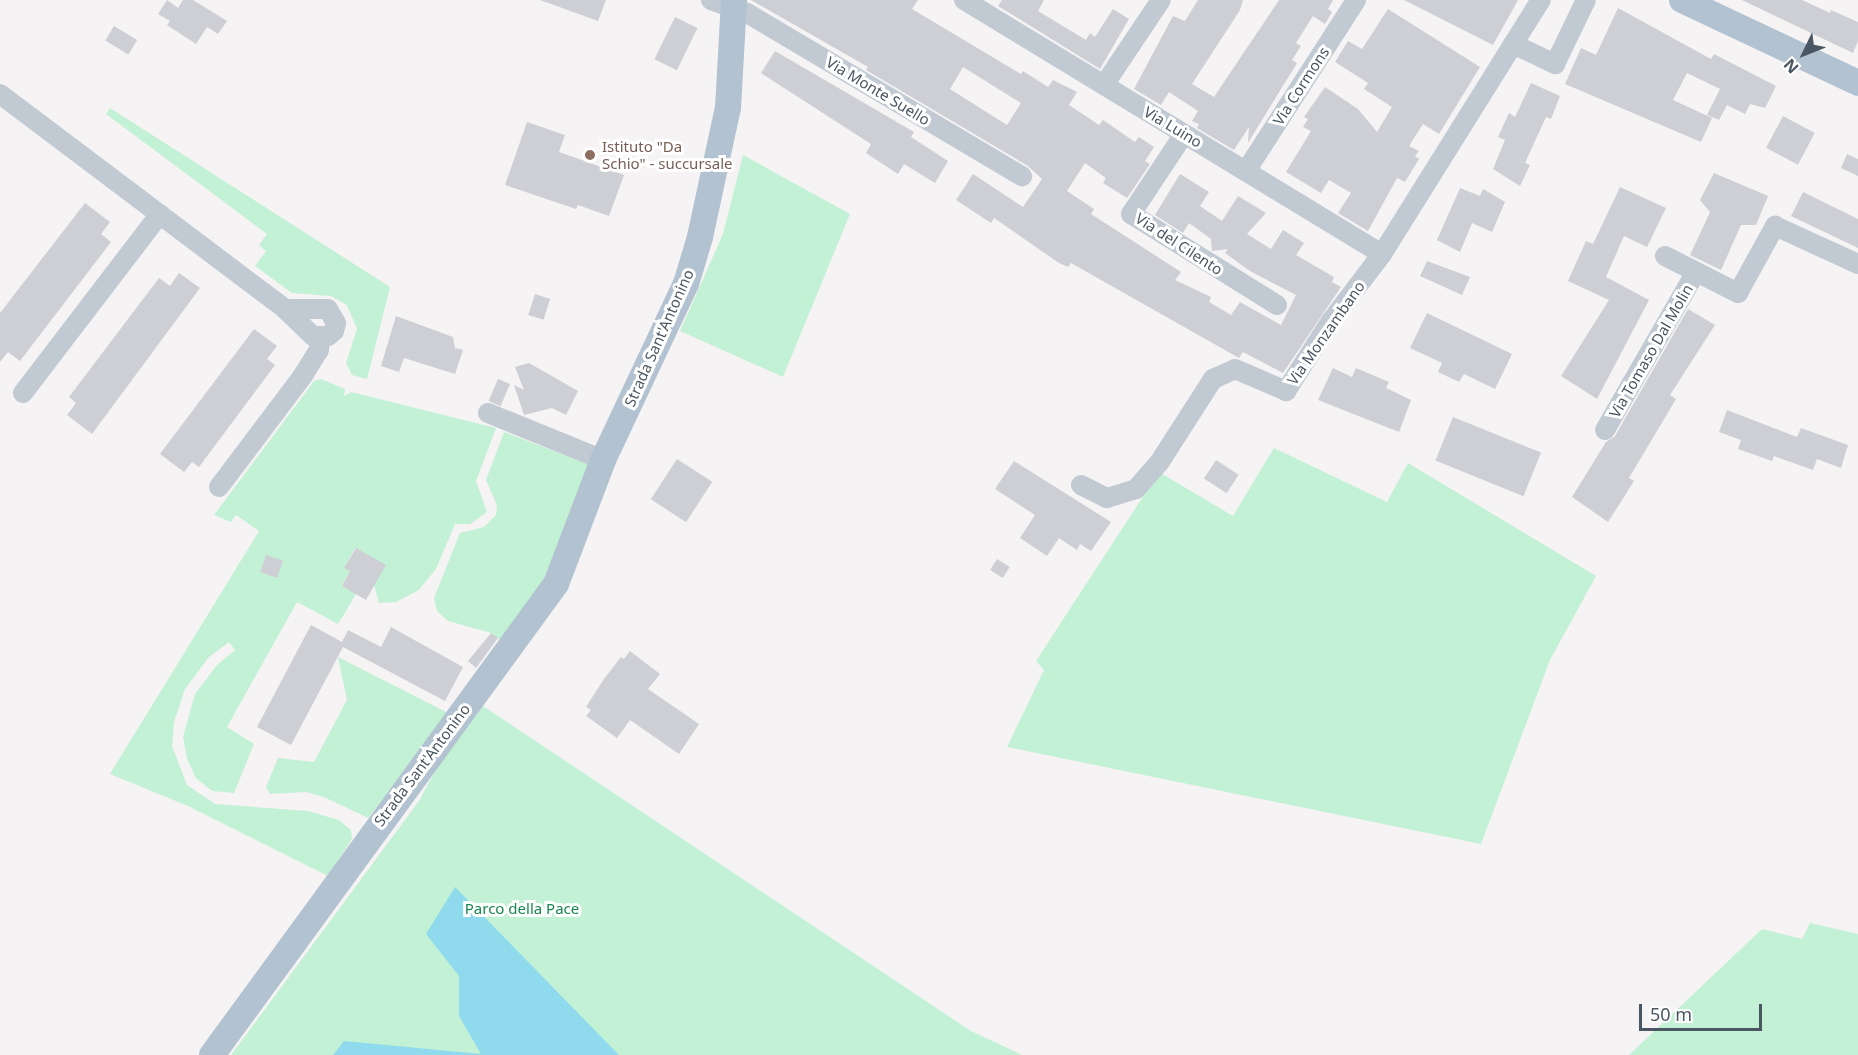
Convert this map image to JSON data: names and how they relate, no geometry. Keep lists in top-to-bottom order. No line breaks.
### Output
{"streets":{"main road":["Strada Sant'Antonino"],"street":["Via Cormons","Via Monte Suello","Via Luino","Via del Cilento","Via Monzambano","Via Tomaso Dal Molin"]},"crossings":[["Via Cormons","Via Luino"],["Via Monte Suello","Strada Sant'Antonino"],["Via Luino","Via del Cilento"],["Via Luino","Via Monzambano"]],"parks":["Parco della Pace"],"places":["Istituto \"Da Schio\" - succursale"],"scale_bar":"50 m","north":"bottom left"}
